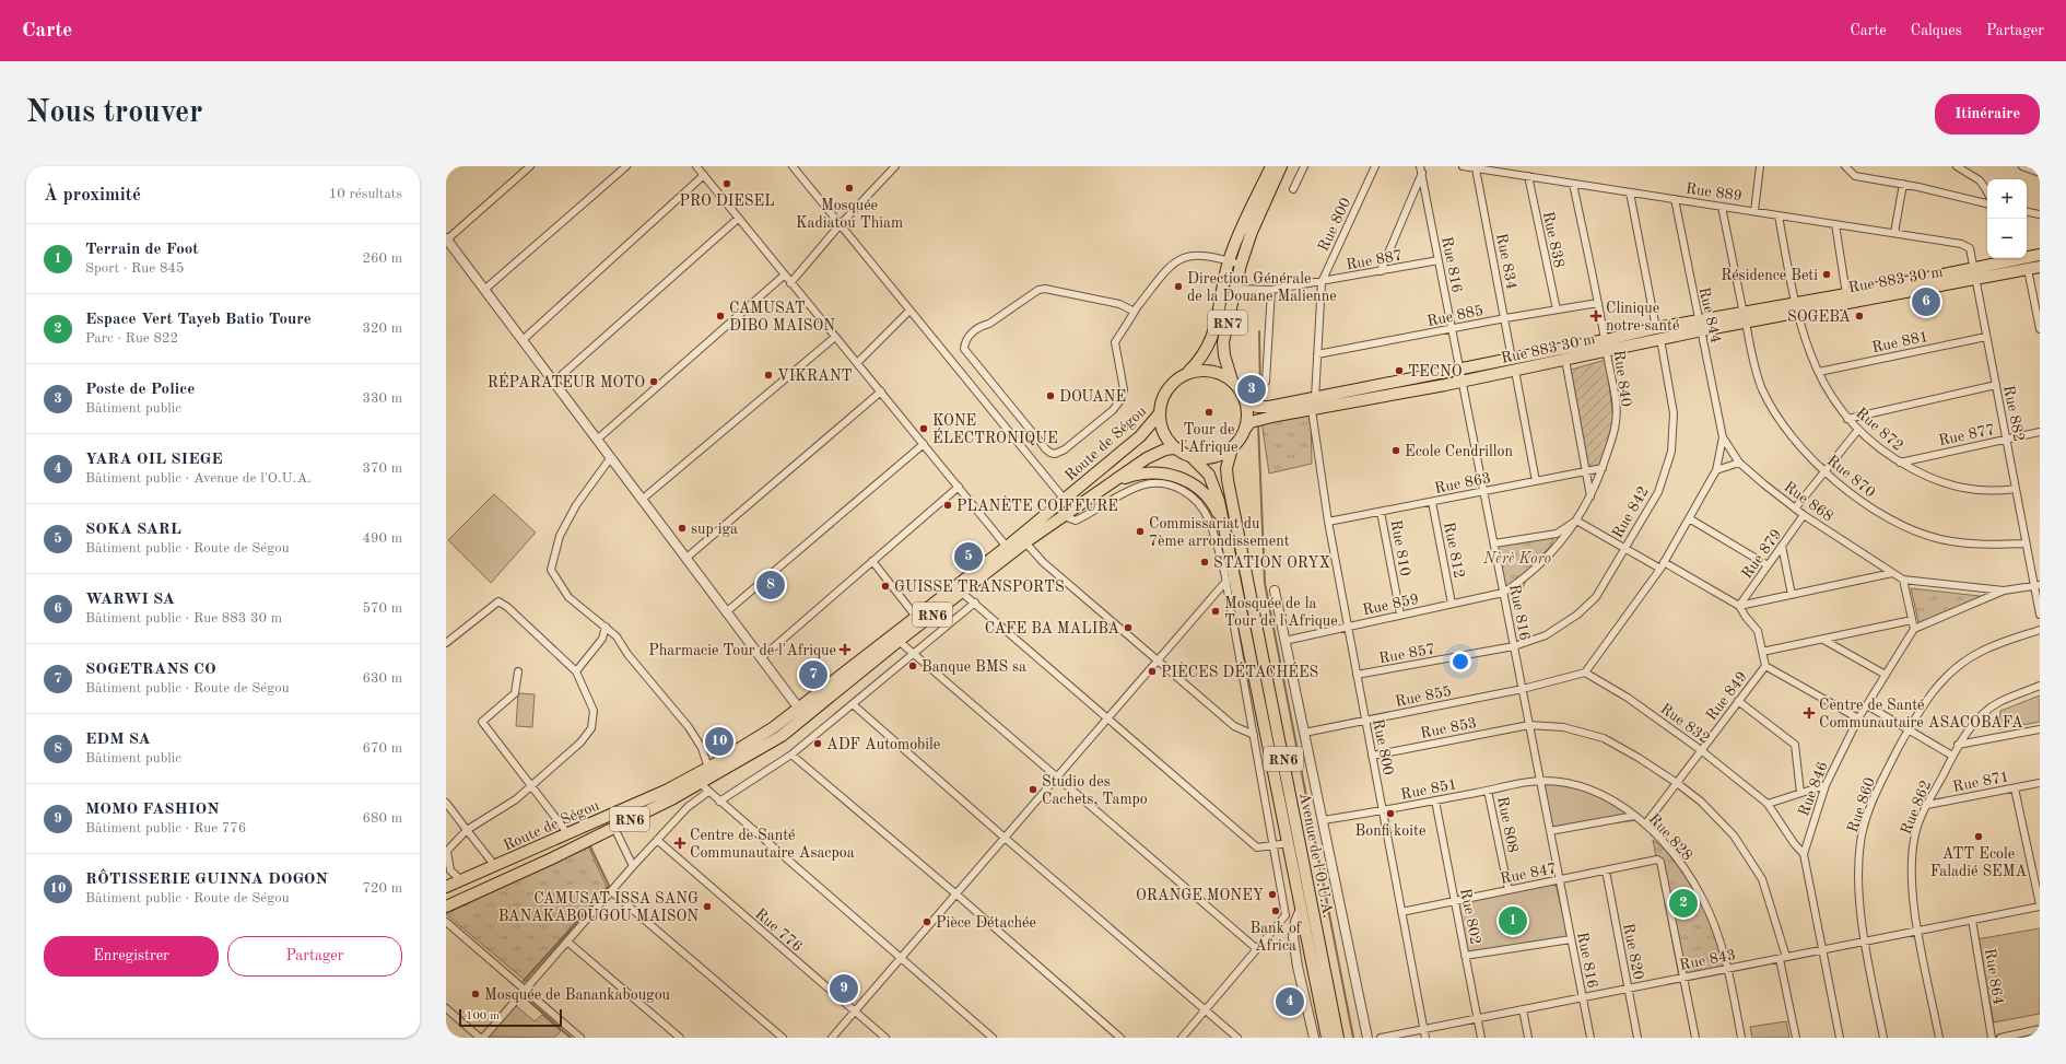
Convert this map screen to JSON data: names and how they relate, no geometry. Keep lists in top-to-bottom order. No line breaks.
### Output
{"streets":{"main road":["Rue 883 30 m","RN7","Route de Ségou","RN6","Avenue de l'O.U.A."],"street":["Rue 889","Rue 800","Rue 838","Rue 887","Rue 834","Rue 816","Rue 885","Rue 844","Rue 881","Rue 840","Rue 882","Rue 872","Rue 877","Rue 870","Rue 863","Rue 868","Rue 842","Rue 810","Rue 812","Rue 879","Rue 859","Rue 857","Rue 855","Rue 849","Rue 832","Rue 853","Rue 871","Rue 851","Rue 846","Rue 860","Rue 862","Rue 808","Rue 828","Rue 847","Rue 802","Rue 776","Rue 820","Rue 843","Rue 864"]},"crossings":[["Rue 889","Rue 838"],["Rue 889","Rue 834"],["Rue 889","Rue 844"],["Rue 889","Rue 840"],["Rue 889","Rue 882"],["Rue 889","Rue 872"],["Rue 889","Rue 870"],["Rue 800","Rue 887"],["Rue 800","Rue 883 30 m"],["Rue 800","Rue 885"],["Rue 800","Rue 863"],["Rue 800","Rue 859"],["Rue 800","Rue 857"],["Rue 800","Rue 855"],["Rue 800","Rue 853"],["Rue 800","Rue 851"],["Rue 800","Rue 847"],["Rue 800","Rue 843"],["Rue 838","Rue 885"],["Rue 887","Rue 816"],["Rue 887","RN7"],["Rue 834","Rue 885"],["Rue 816","Rue 883 30 m"],["Rue 816","Rue 885"],["Rue 816","Rue 840"],["Rue 816","Rue 863"],["Rue 816","Rue 842"],["Rue 816","Rue 859"],["Rue 816","Rue 857"],["Rue 816","Rue 855"],["Rue 816","Rue 853"],["Rue 816","Rue 851"],["Rue 816","Rue 828"],["Rue 816","Rue 847"],["Rue 816","Rue 843"],["Rue 883 30 m","Rue 844"],["Rue 883 30 m","RN7"],["Rue 883 30 m","Rue 840"],["Rue 883 30 m","Rue 882"],["Rue 883 30 m","Rue 872"],["Rue 883 30 m","Route de Ségou"],["Rue 883 30 m","Rue 870"],["Rue 883 30 m","Rue 842"],["Rue 883 30 m","Avenue de l'O.U.A."],["Rue 885","Rue 840"],["Rue 844","Rue 868"],["RN7","Route de Ségou"],["RN7","Avenue de l'O.U.A."],["Rue 881","Rue 882"],["Rue 881","Rue 872"],["Rue 840","Rue 863"],["Rue 840","Rue 859"],["Rue 882","Rue 872"],["Rue 882","Rue 877"],["Rue 882","Rue 870"],["Rue 872","Rue 877"],["Route de Ségou","RN6"],["Route de Ségou","Avenue de l'O.U.A."],["Rue 863","Rue 810"],["Rue 863","Rue 812"],["Rue 868","Rue 879"],["Rue 842","Rue 857"],["Rue 810","Rue 859"],["Rue 812","Rue 859"],["Rue 859","Avenue de l'O.U.A."],["RN6","Avenue de l'O.U.A."],["Rue 855","Avenue de l'O.U.A."],["Rue 849","Rue 832"],["Rue 849","Rue 853"],["Rue 849","Rue 828"],["Rue 832","Rue 846"],["Rue 853","Rue 843"],["Rue 871","Rue 862"],["Rue 851","Rue 808"],["Rue 851","Rue 828"],["Rue 851","Avenue de l'O.U.A."],["Rue 851","Rue 802"],["Rue 846","Rue 843"],["Rue 860","Rue 843"],["Rue 862","Rue 843"],["Rue 808","Rue 847"],["Rue 828","Rue 843"],["Rue 847","Rue 802"],["Rue 847","Rue 820"],["Rue 847","Rue 843"],["Rue 802","Rue 843"],["Rue 820","Rue 843"],["Rue 843","Rue 864"]],"parks":["Nèrè Koro"],"places":{"other":["PRO DIESEL","Mosquée Kadiatou Thiam","Résidence Beti","Direction Générale de la Douane Malienne","CAMUSAT DIBO MAISON","SOGEBA","TECNO","VIKRANT","RÉPARATEUR MOTO","DOUANE","Tour de l'Afrique","KONE ÉLECTRONIQUE","Ecole Cendrillon","PLANÈTE COIFFURE","sup iga","Commissariat du 7ème arrondissement","STATION ORYX","GUISSE TRANSPORTS","Mosquée de la Tour de l'Afrique","CAFE BA MALIBA","Banque BMS sa","PIÈCES DÉTACHÉES","ADF Automobile","Studio des Cachets, Tampo","Bonfi koite","ATT Ecole Faladié SEMA","ORANGE MONEY","CAMUSAT ISSA SANG BANAKABOUGOU MAISON","Bank of Africa","Pièce Détachée","Mosquée de Banankabougou"],"health":["Clinique notre santé","Pharmacie Tour de l'Afrique","Centre de Santé Communautaire ASACOBAFA","Centre de Santé Communautaire Asacpoa"]},"scale_bar":"100 m","page":{"header":"Carte","nav":["Carte","Calques","Partager"],"buttons":["Itinéraire",["Enregistrer","Partager"]],"title":"Nous trouver","heading":["À proximité","10 résultats"],"map_buttons":["+","−"],"list":[{"mark":"1","name":"Terrain de Foot","note":"Sport · Rue 845","value":"260 m"},{"mark":"2","name":"Espace Vert Tayeb Batio Toure","note":"Parc · Rue 822","value":"320 m"},{"mark":"3","name":"Poste de Police","note":"Bâtiment public","value":"330 m"},{"mark":"4","name":"YARA OIL SIEGE","note":"Bâtiment public · Avenue de l'O.U.A.","value":"370 m"},{"mark":"5","name":"SOKA SARL","note":"Bâtiment public · Route de Ségou","value":"490 m"},{"mark":"6","name":"WARWI SA","note":"Bâtiment public · Rue 883 30 m","value":"570 m"},{"mark":"7","name":"SOGETRANS CO","note":"Bâtiment public · Route de Ségou","value":"630 m"},{"mark":"8","name":"EDM SA","note":"Bâtiment public","value":"670 m"},{"mark":"9","name":"MOMO FASHION","note":"Bâtiment public · Rue 776","value":"680 m"},{"mark":"10","name":"RÔTISSERIE GUINNA DOGON","note":"Bâtiment public · Route de Ségou","value":"720 m"}],"pins":["6","3","5","8","7","10","2","1","9","4"],"scale":"100 m"}}
